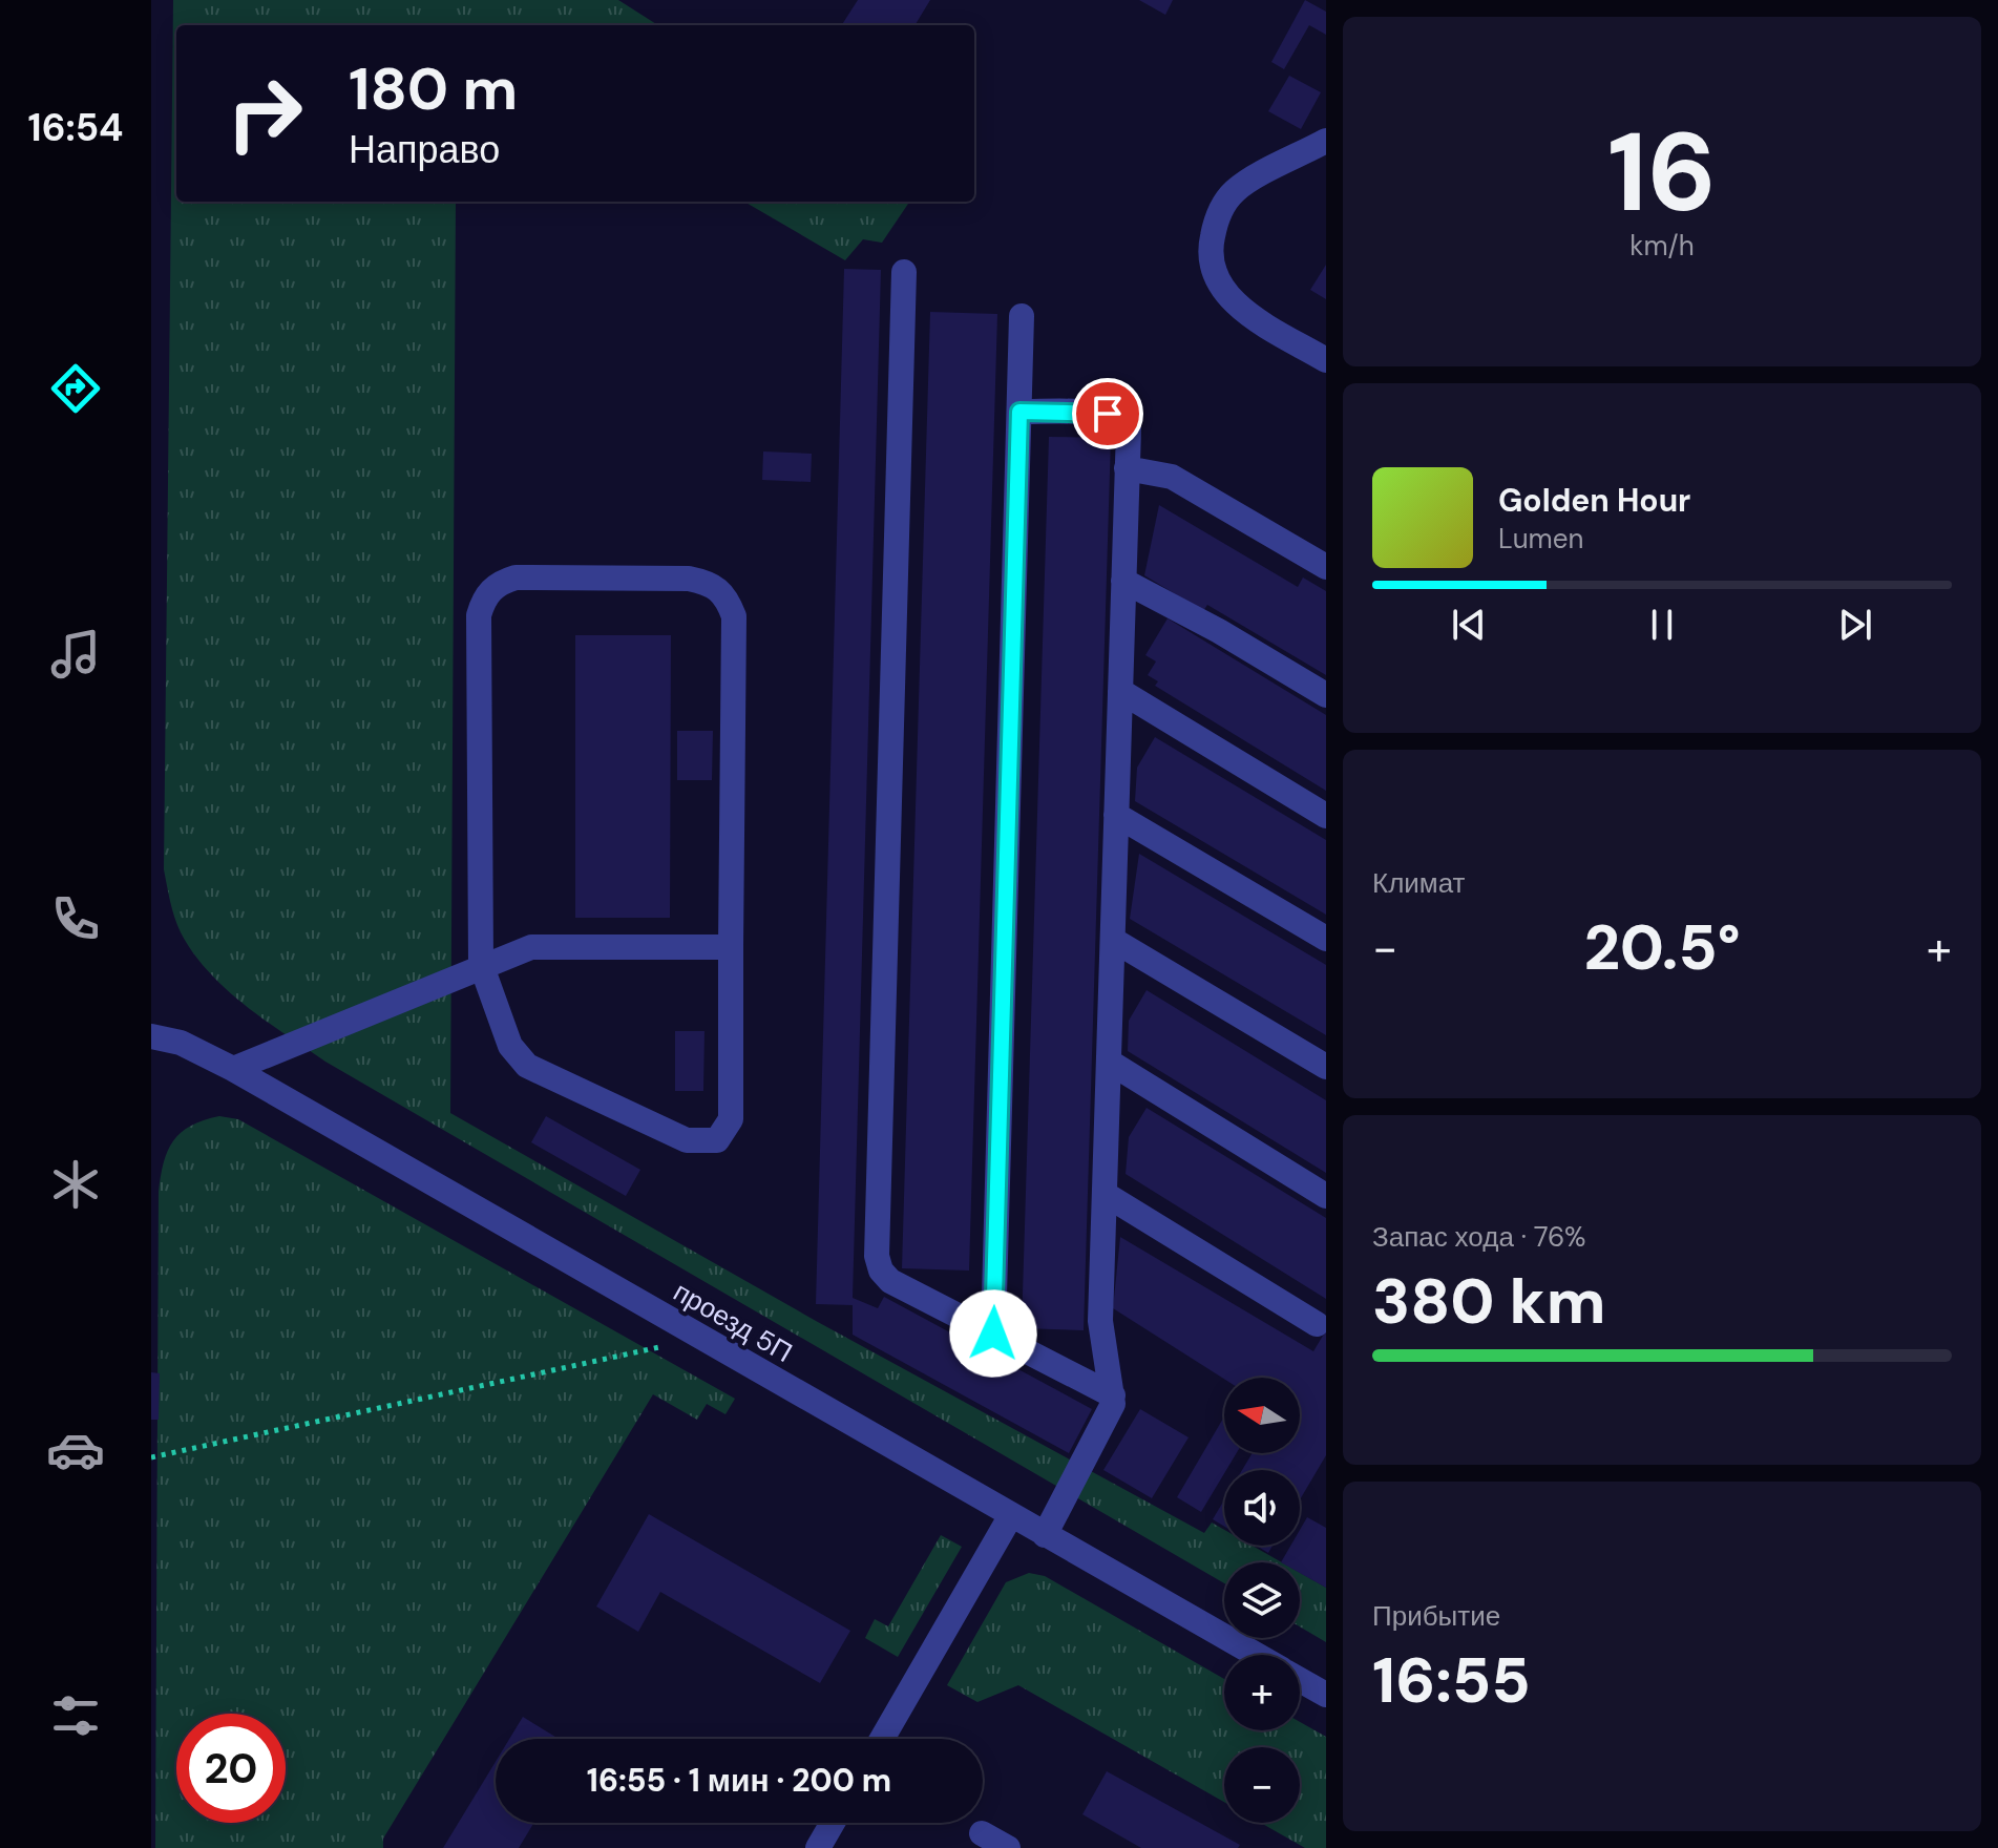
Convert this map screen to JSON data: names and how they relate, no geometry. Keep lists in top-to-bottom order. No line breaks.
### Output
{"streets":{"street":["проезд 5П"]},"north":"left","page":{"tabs":"16:54","tile":[["16","km/h"],"Климат",["Запас хода · 76%","380 km"],["Прибытие","16:55"]],"turn":["180 m","Направо"],"song":["Golden Hour","Lumen"],"heat":["−","20.5°","+"],"map_buttons":["+","−"],"limit":"20","trip":"16:55 · 1 мин · 200 m"}}
